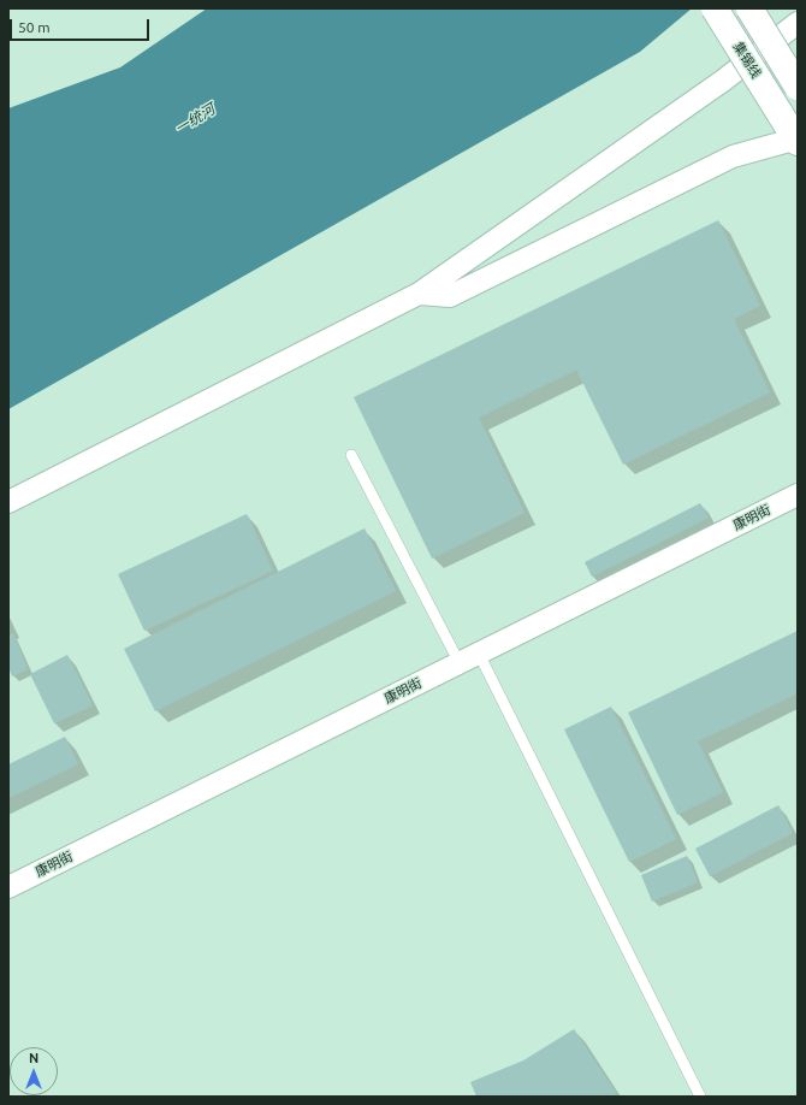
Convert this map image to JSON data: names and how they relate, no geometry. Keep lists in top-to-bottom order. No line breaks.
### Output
{"streets":{"highway":["集锡线"],"street":["康明街"]},"water":["一统河"],"scale_bar":"50 m","north":"top"}
